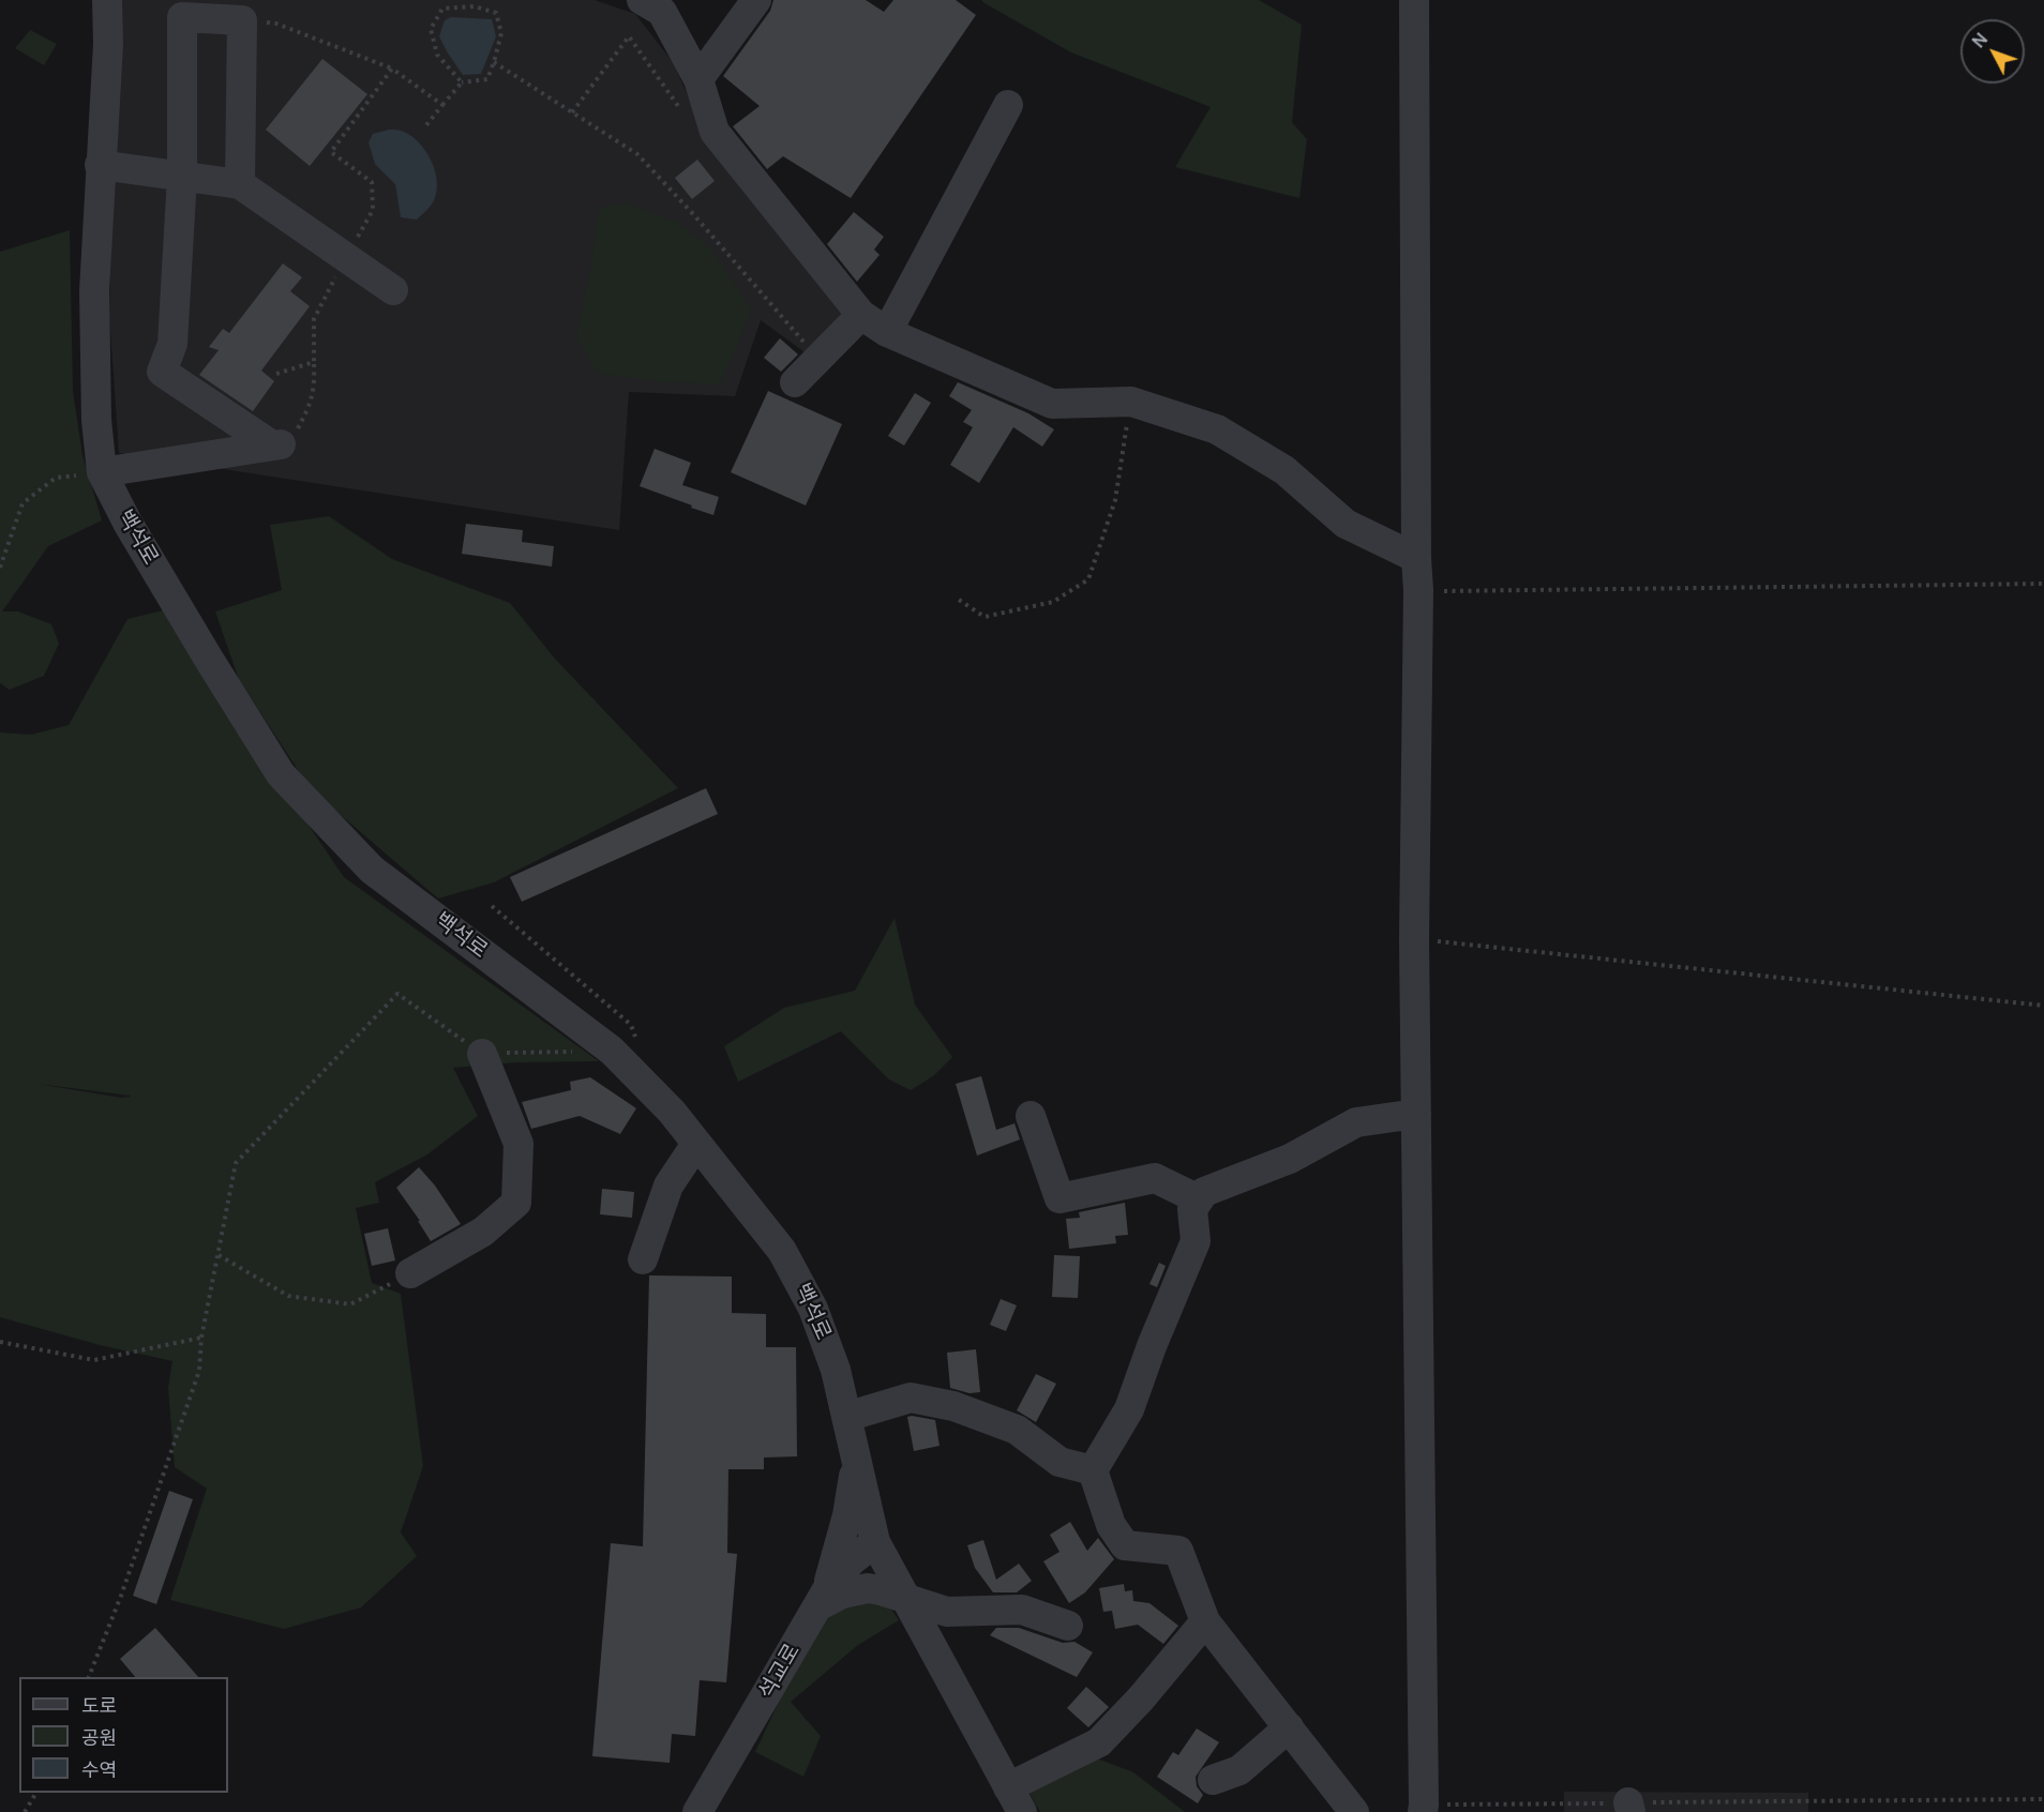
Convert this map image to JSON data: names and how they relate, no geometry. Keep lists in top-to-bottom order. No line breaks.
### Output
{"streets":{"street":["백석로","석교로"]},"crossings":[["백석로","석교로"]],"legend":["도로","공원","수역"],"north":"top left"}
